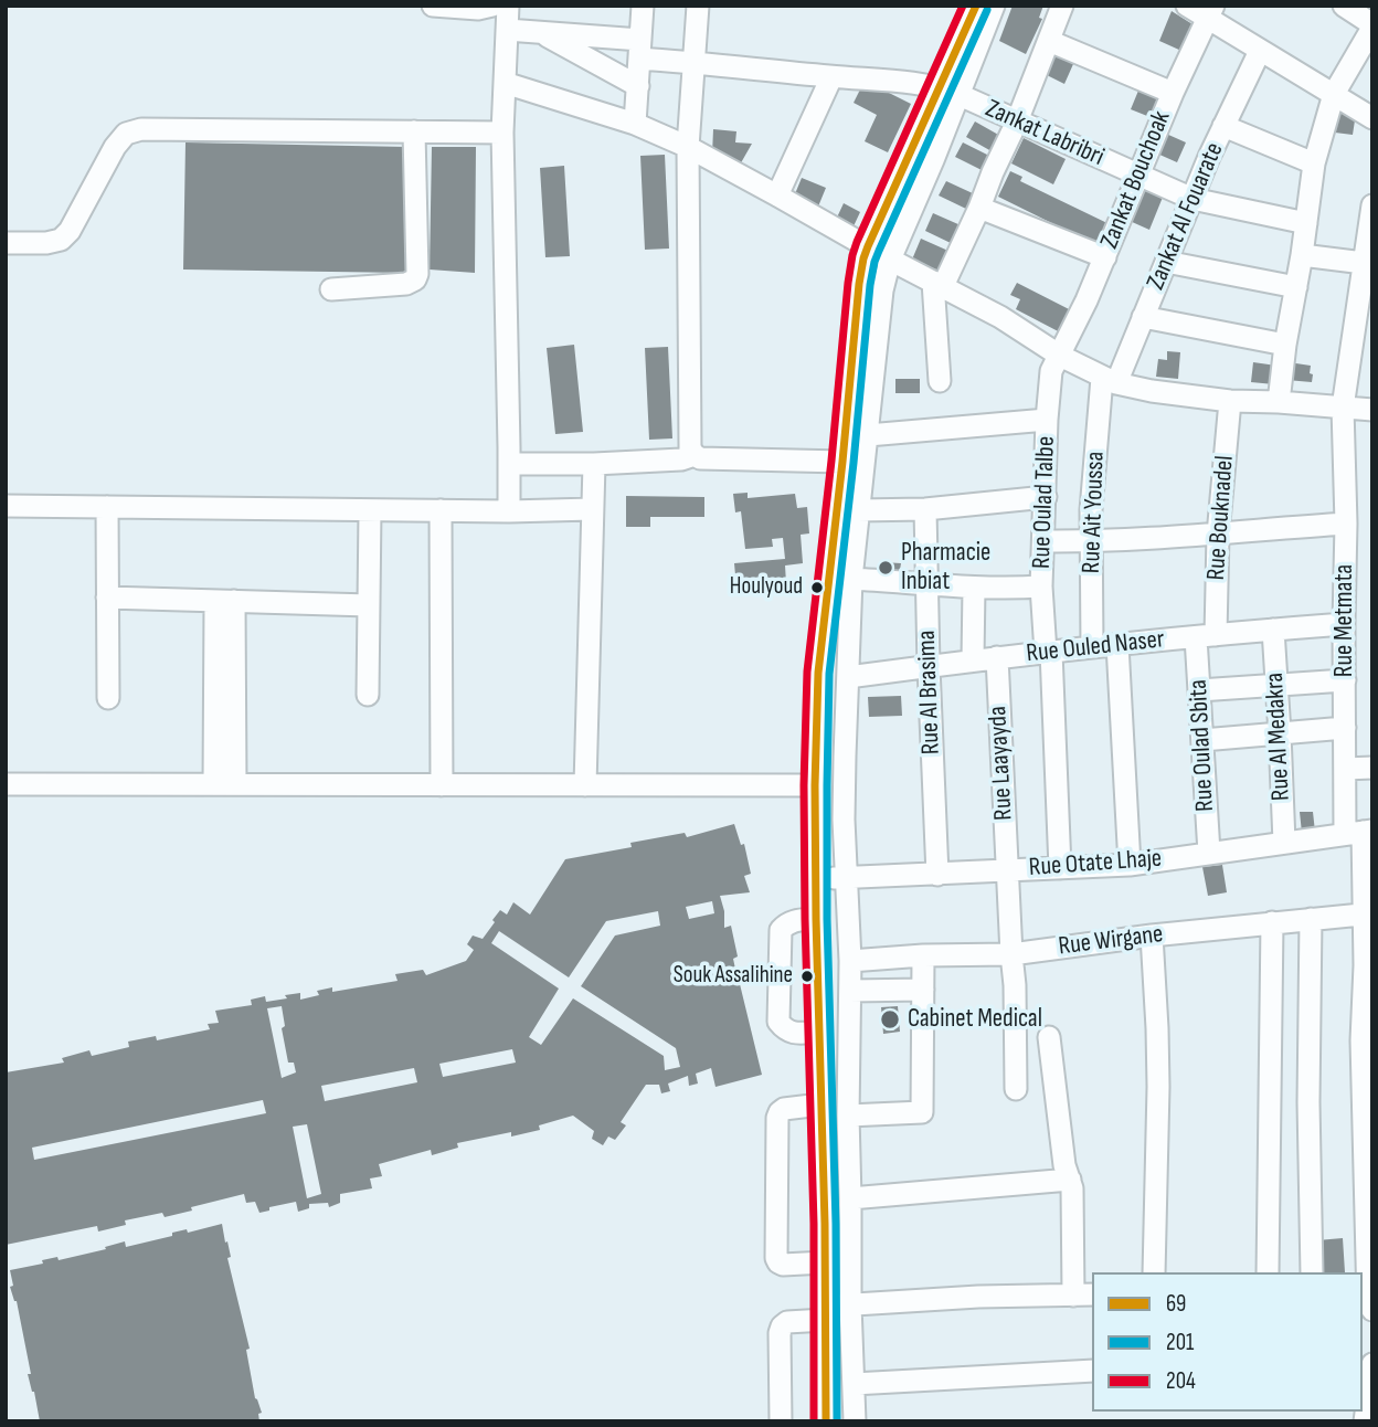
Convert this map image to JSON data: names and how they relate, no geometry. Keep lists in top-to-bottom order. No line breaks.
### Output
{"streets":{"street":["Zankat Labribri","Zankat Bouchoak","Zankat Al Fouarate","Rue Oulad Talbe","Rue Ait Youssa","Rue Bouknadel","Rue Metmata","Rue Ouled Naser","Rue Al Brasima","Rue Al Medakra","Rue Oulad Sbita","Rue Laayayda","Rue Otate Lhaje","Rue Wirgane"]},"crossings":[["Zankat Labribri","Zankat Bouchoak"],["Zankat Labribri","Zankat Al Fouarate"],["Zankat Bouchoak","Rue Oulad Talbe"],["Zankat Al Fouarate","Rue Ait Youssa"],["Rue Oulad Talbe","Rue Ouled Naser"],["Rue Oulad Talbe","Rue Otate Lhaje"],["Rue Ait Youssa","Rue Ouled Naser"],["Rue Bouknadel","Rue Ouled Naser"],["Rue Bouknadel","Rue Oulad Sbita"],["Rue Metmata","Rue Ouled Naser"],["Rue Metmata","Rue Otate Lhaje"],["Rue Metmata","Rue Wirgane"],["Rue Ouled Naser","Rue Al Brasima"],["Rue Ouled Naser","Rue Al Medakra"],["Rue Ouled Naser","Rue Oulad Sbita"],["Rue Ouled Naser","Rue Laayayda"],["Rue Al Brasima","Rue Otate Lhaje"],["Rue Al Medakra","Rue Otate Lhaje"],["Rue Oulad Sbita","Rue Otate Lhaje"],["Rue Laayayda","Rue Otate Lhaje"],["Rue Laayayda","Rue Wirgane"]],"places":["Pharmacie Inbiat","Houlyoud","Souk Assalihine","Cabinet Medical"],"lines":["transit line 69","transit line 204","transit line 201"],"legend":["69","201","204"]}
